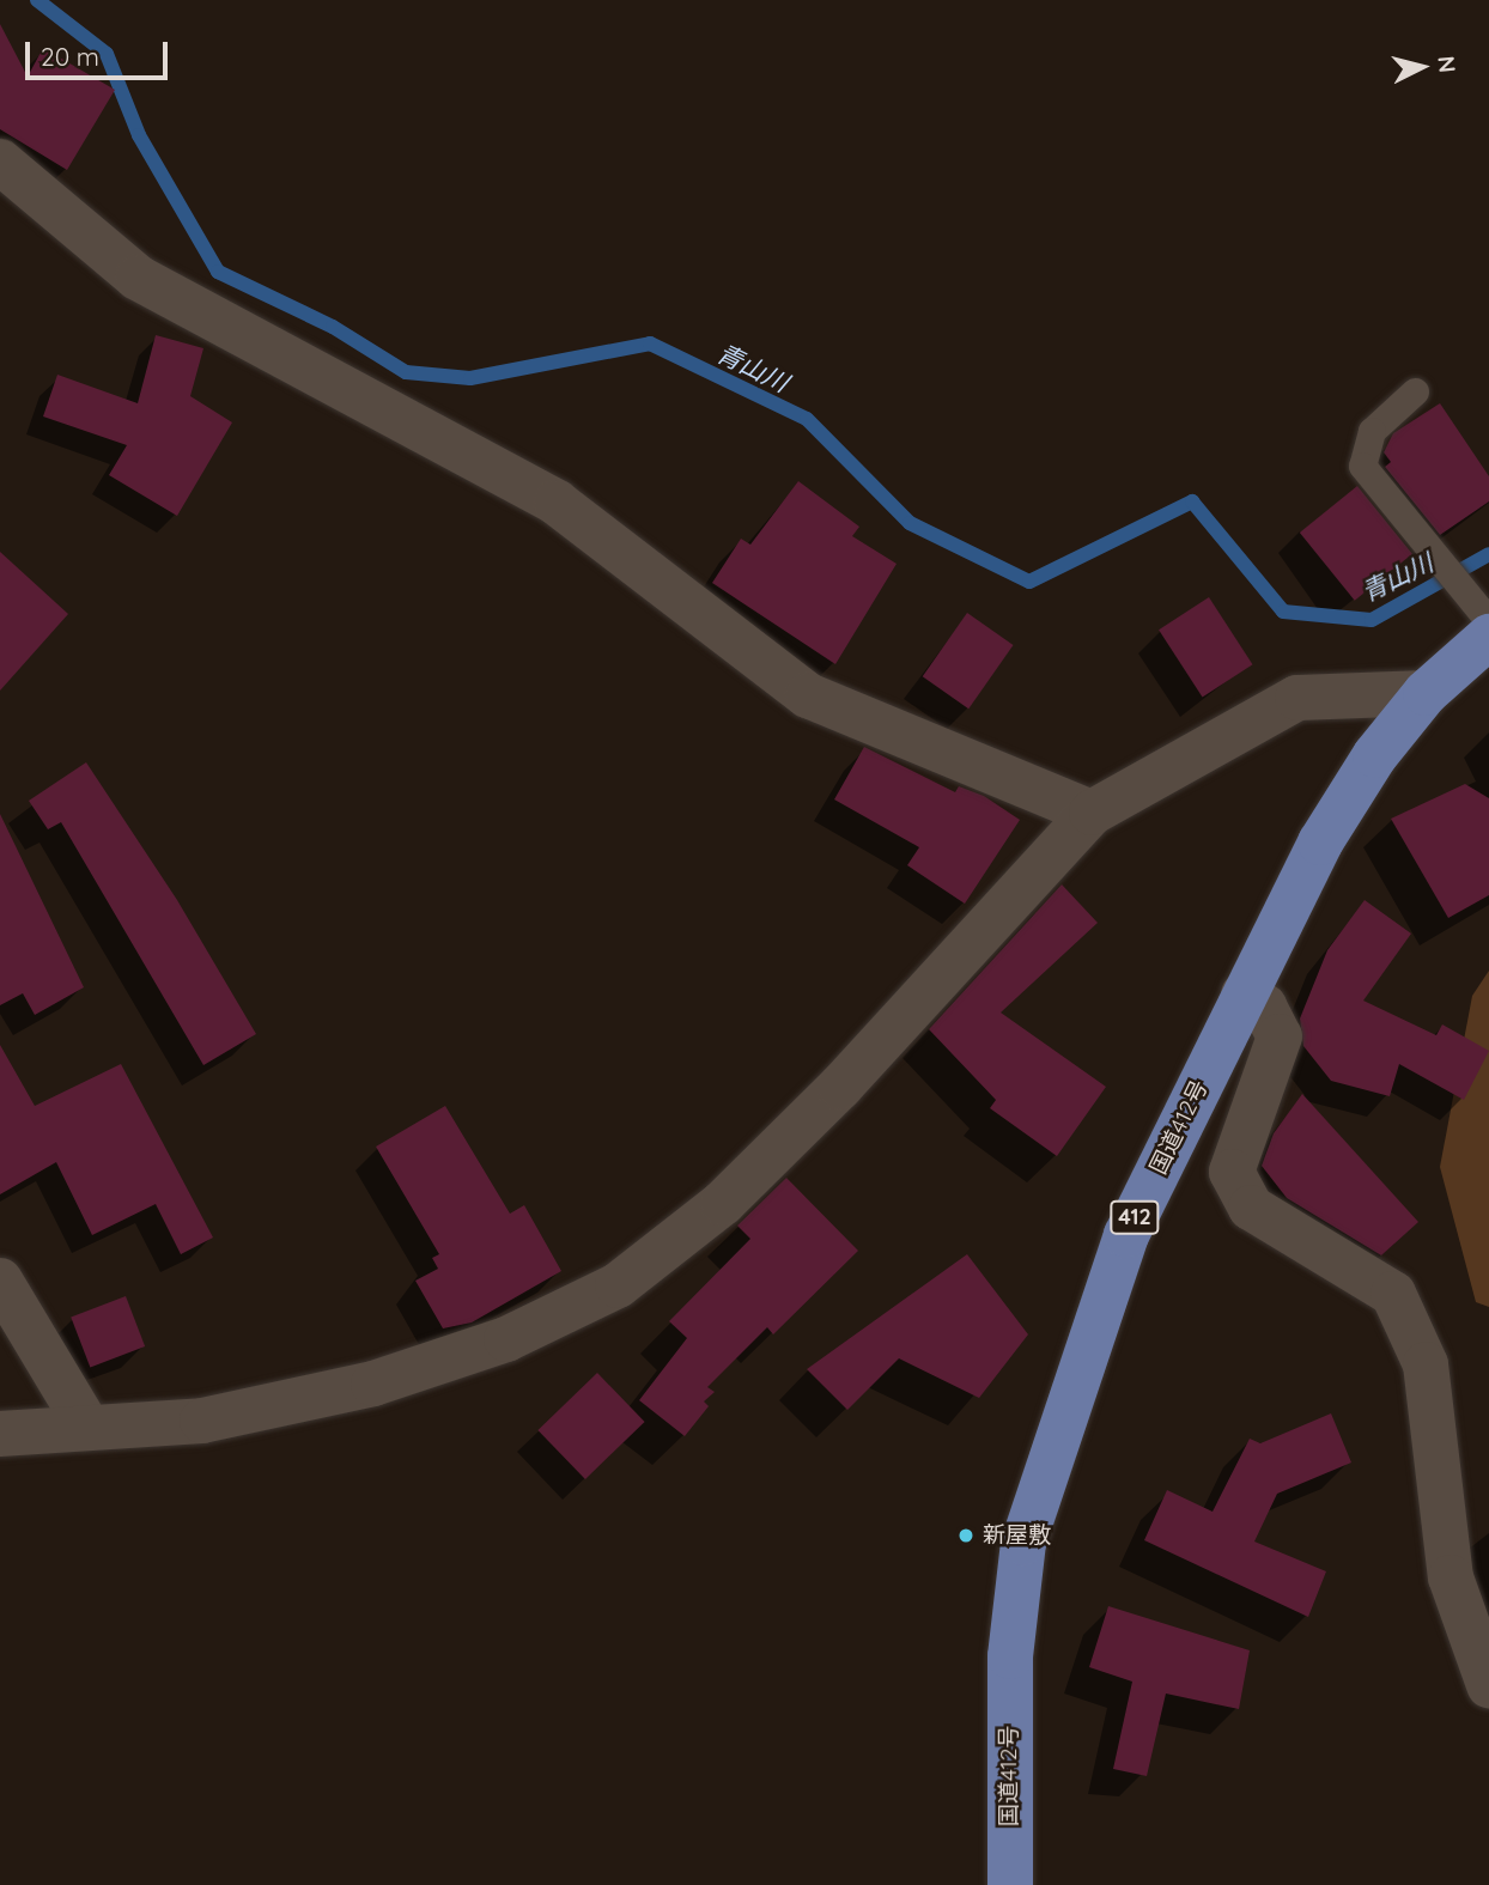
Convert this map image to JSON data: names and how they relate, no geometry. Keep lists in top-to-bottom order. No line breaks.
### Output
{"streets":{"highway":["国道412号","412"]},"water":["青山川"],"places":["新屋敷"],"scale_bar":"20 m","north":"right"}
